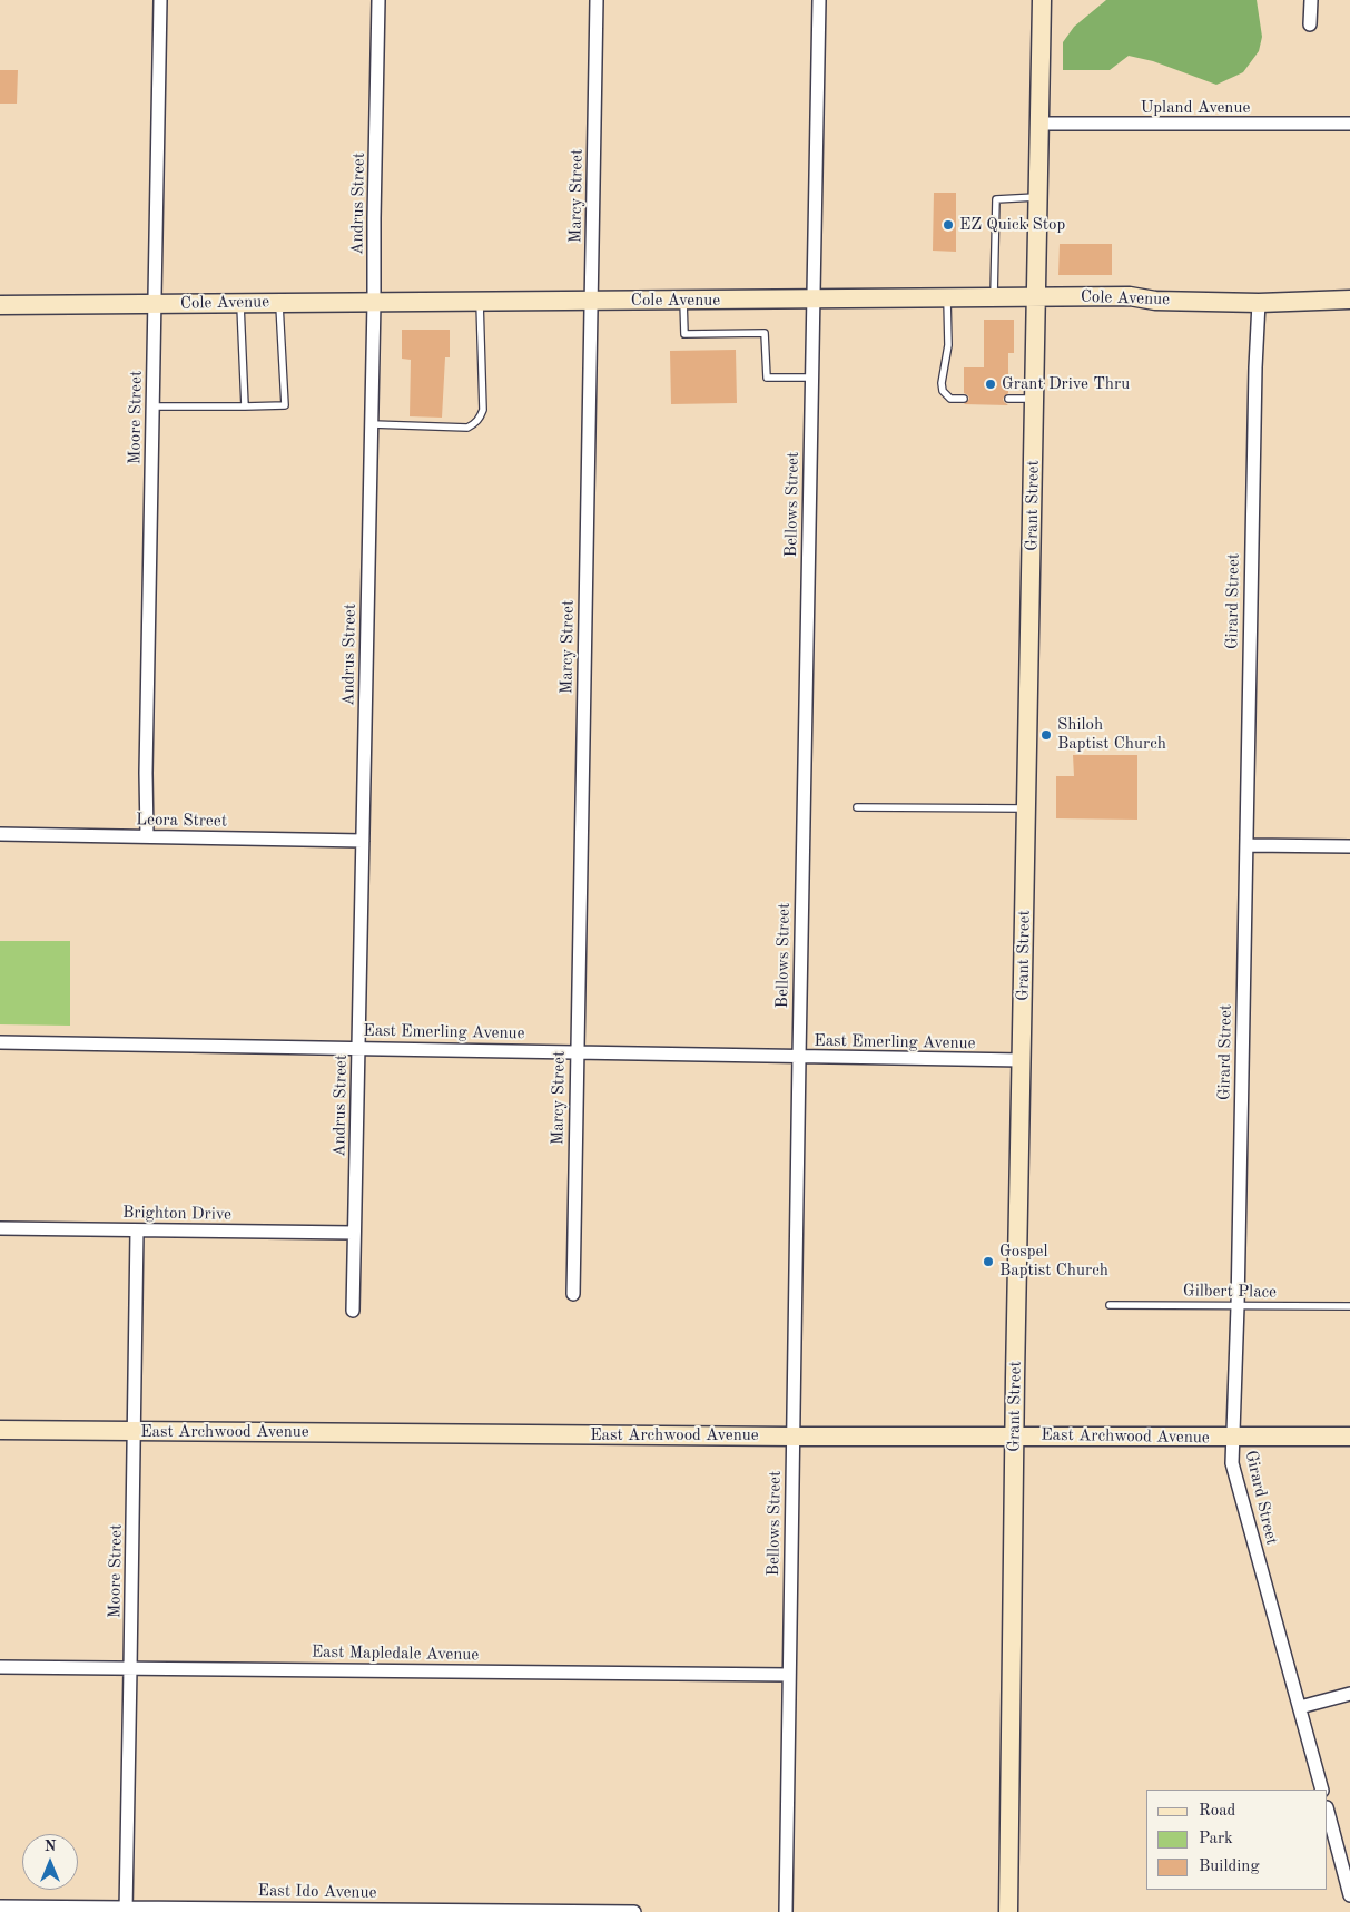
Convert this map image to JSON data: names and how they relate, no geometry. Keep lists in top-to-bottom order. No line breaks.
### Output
{"streets":{"street":["Upland Avenue","Marcy Street","Andrus Street","Cole Avenue","Moore Street","Bellows Street","Grant Street","Girard Street","Leora Street","East Emerling Avenue","Brighton Drive","East Archwood Avenue","East Mapledale Avenue","East Ido Avenue"],"lane":["Gilbert Place"]},"crossings":[["Upland Avenue","Grant Street"],["Marcy Street","Cole Avenue"],["Marcy Street","East Emerling Avenue"],["Andrus Street","Cole Avenue"],["Andrus Street","Leora Street"],["Andrus Street","East Emerling Avenue"],["Andrus Street","Brighton Drive"],["Cole Avenue","Moore Street"],["Cole Avenue","Bellows Street"],["Cole Avenue","Grant Street"],["Cole Avenue","Girard Street"],["Moore Street","Leora Street"],["Moore Street","Brighton Drive"],["Moore Street","East Archwood Avenue"],["Moore Street","East Mapledale Avenue"],["Moore Street","East Ido Avenue"],["Bellows Street","East Emerling Avenue"],["Bellows Street","East Archwood Avenue"],["Bellows Street","East Mapledale Avenue"],["Grant Street","East Emerling Avenue"],["Grant Street","East Archwood Avenue"],["Girard Street","Gilbert Place"],["Girard Street","East Archwood Avenue"]],"places":["EZ Quick Stop","Grant Drive Thru","Shiloh Baptist Church","Gospel Baptist Church"],"legend":["Road","Park","Building"],"north":"top"}
